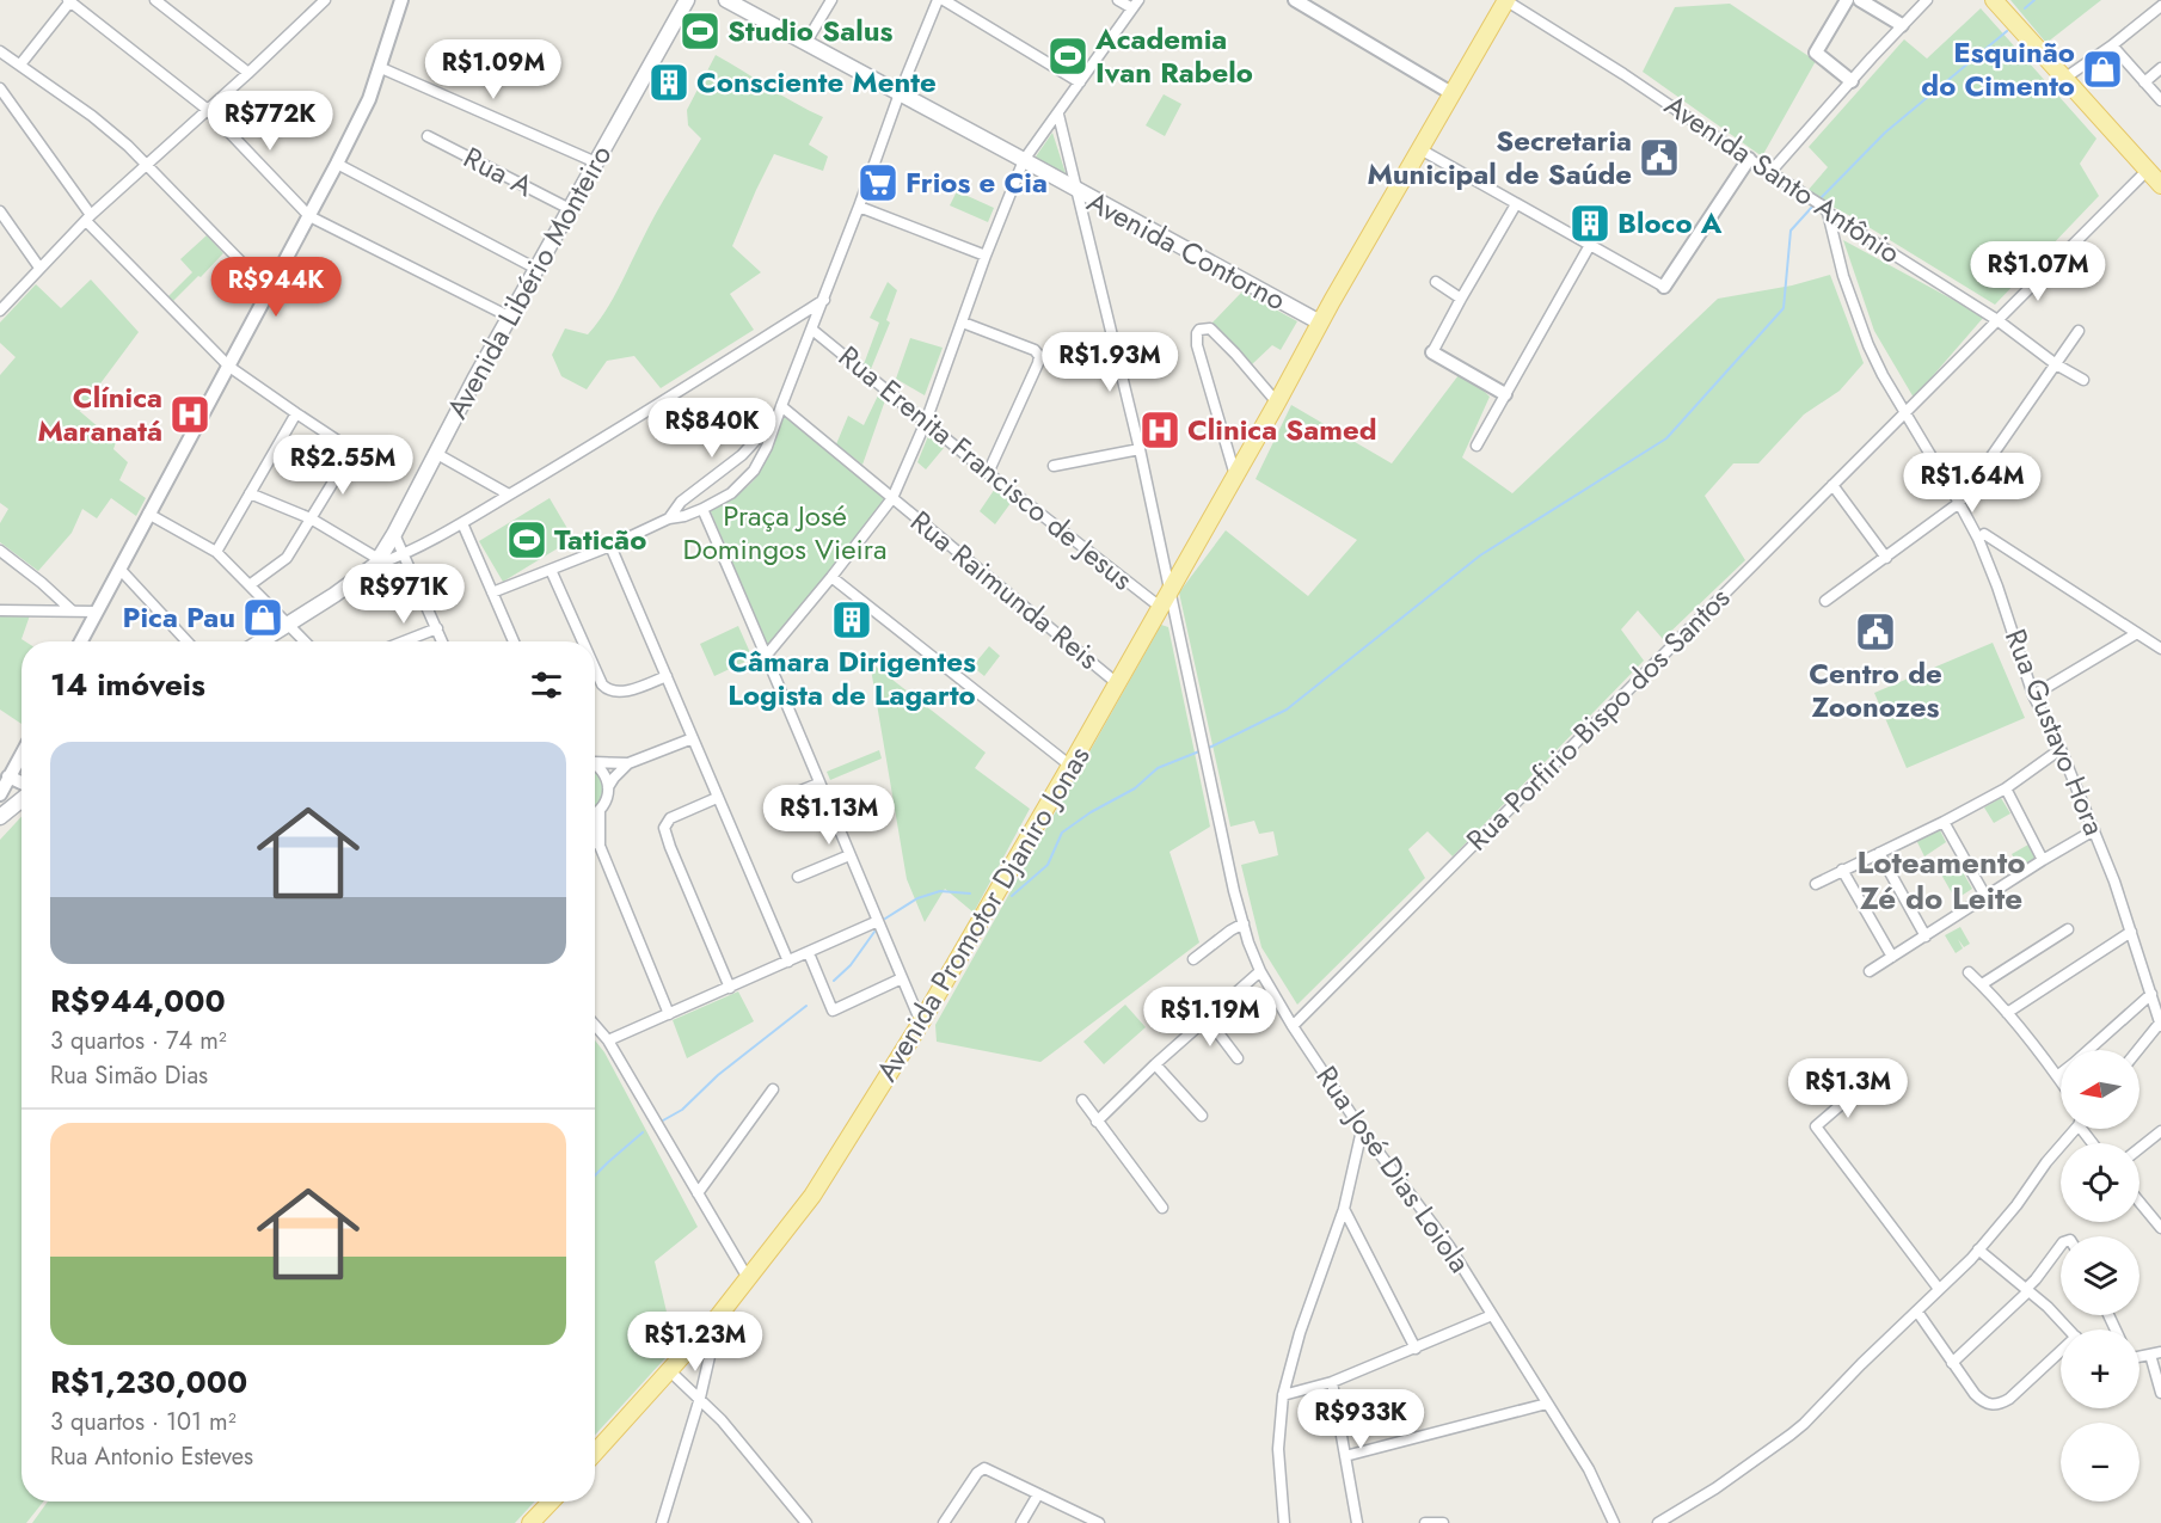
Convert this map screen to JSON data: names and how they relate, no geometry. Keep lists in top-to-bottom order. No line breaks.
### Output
{"streets":{"main road":["Avenida Contorno","Avenida Libério Monteiro","Avenida Promotor Djaniro Jonas"],"street":["Rua A","Avenida Santo Antônio","Rua Erenita Francisco de Jesus","Rua Raimunda Reis","Rua Porfirio Bispo dos Santos","Rua Gustavo Hora","Rua José Dias Loiola"]},"crossings":[["Rua A","Avenida Libério Monteiro"],["Avenida Santo Antônio","Avenida Contorno"],["Avenida Santo Antônio","Rua Porfirio Bispo dos Santos"],["Avenida Santo Antônio","Rua Gustavo Hora"],["Avenida Contorno","Avenida Promotor Djaniro Jonas"],["Avenida Contorno","Rua José Dias Loiola"],["Rua Erenita Francisco de Jesus","Avenida Promotor Djaniro Jonas"],["Rua Raimunda Reis","Avenida Promotor Djaniro Jonas"],["Rua Porfirio Bispo dos Santos","Rua Gustavo Hora"],["Rua Porfirio Bispo dos Santos","Rua José Dias Loiola"],["Avenida Promotor Djaniro Jonas","Rua José Dias Loiola"]],"districts":["Loteamento Zé do Leite"],"parks":["Praça José Domingos Vieira"],"places":{"sports":["Studio Salus","Academia Ivan Rabelo","Taticão"],"shop":["Esquinão do Cimento","Pica Pau"],"building":["Consciente Mente","Bloco A","Câmara Dirigentes Logista de Lagarto"],"public building":["Secretaria Municipal de Saúde","Centro de Zoonozes"],"supermarket":["Frios e Cia"],"hospital":["Clínica Maranatá","Clinica Samed"]},"north":"left","page":{"price":["R$1.09M","R$772K","R$1.07M","R$944K","R$1.93M","R$840K","R$2.55M","R$1.64M","R$971K","R$1.13M","R$1.19M","R$1.3M","R$1.23M","R$933K"],"heading":"14 imóveis","list":[{"name":"R$944,000","note":"3 quartos · 74 m² · Rua Simão Dias"},{"name":"R$1,230,000","note":"3 quartos · 101 m² · Rua Antonio Esteves"}],"map_buttons":["+","−"]}}
